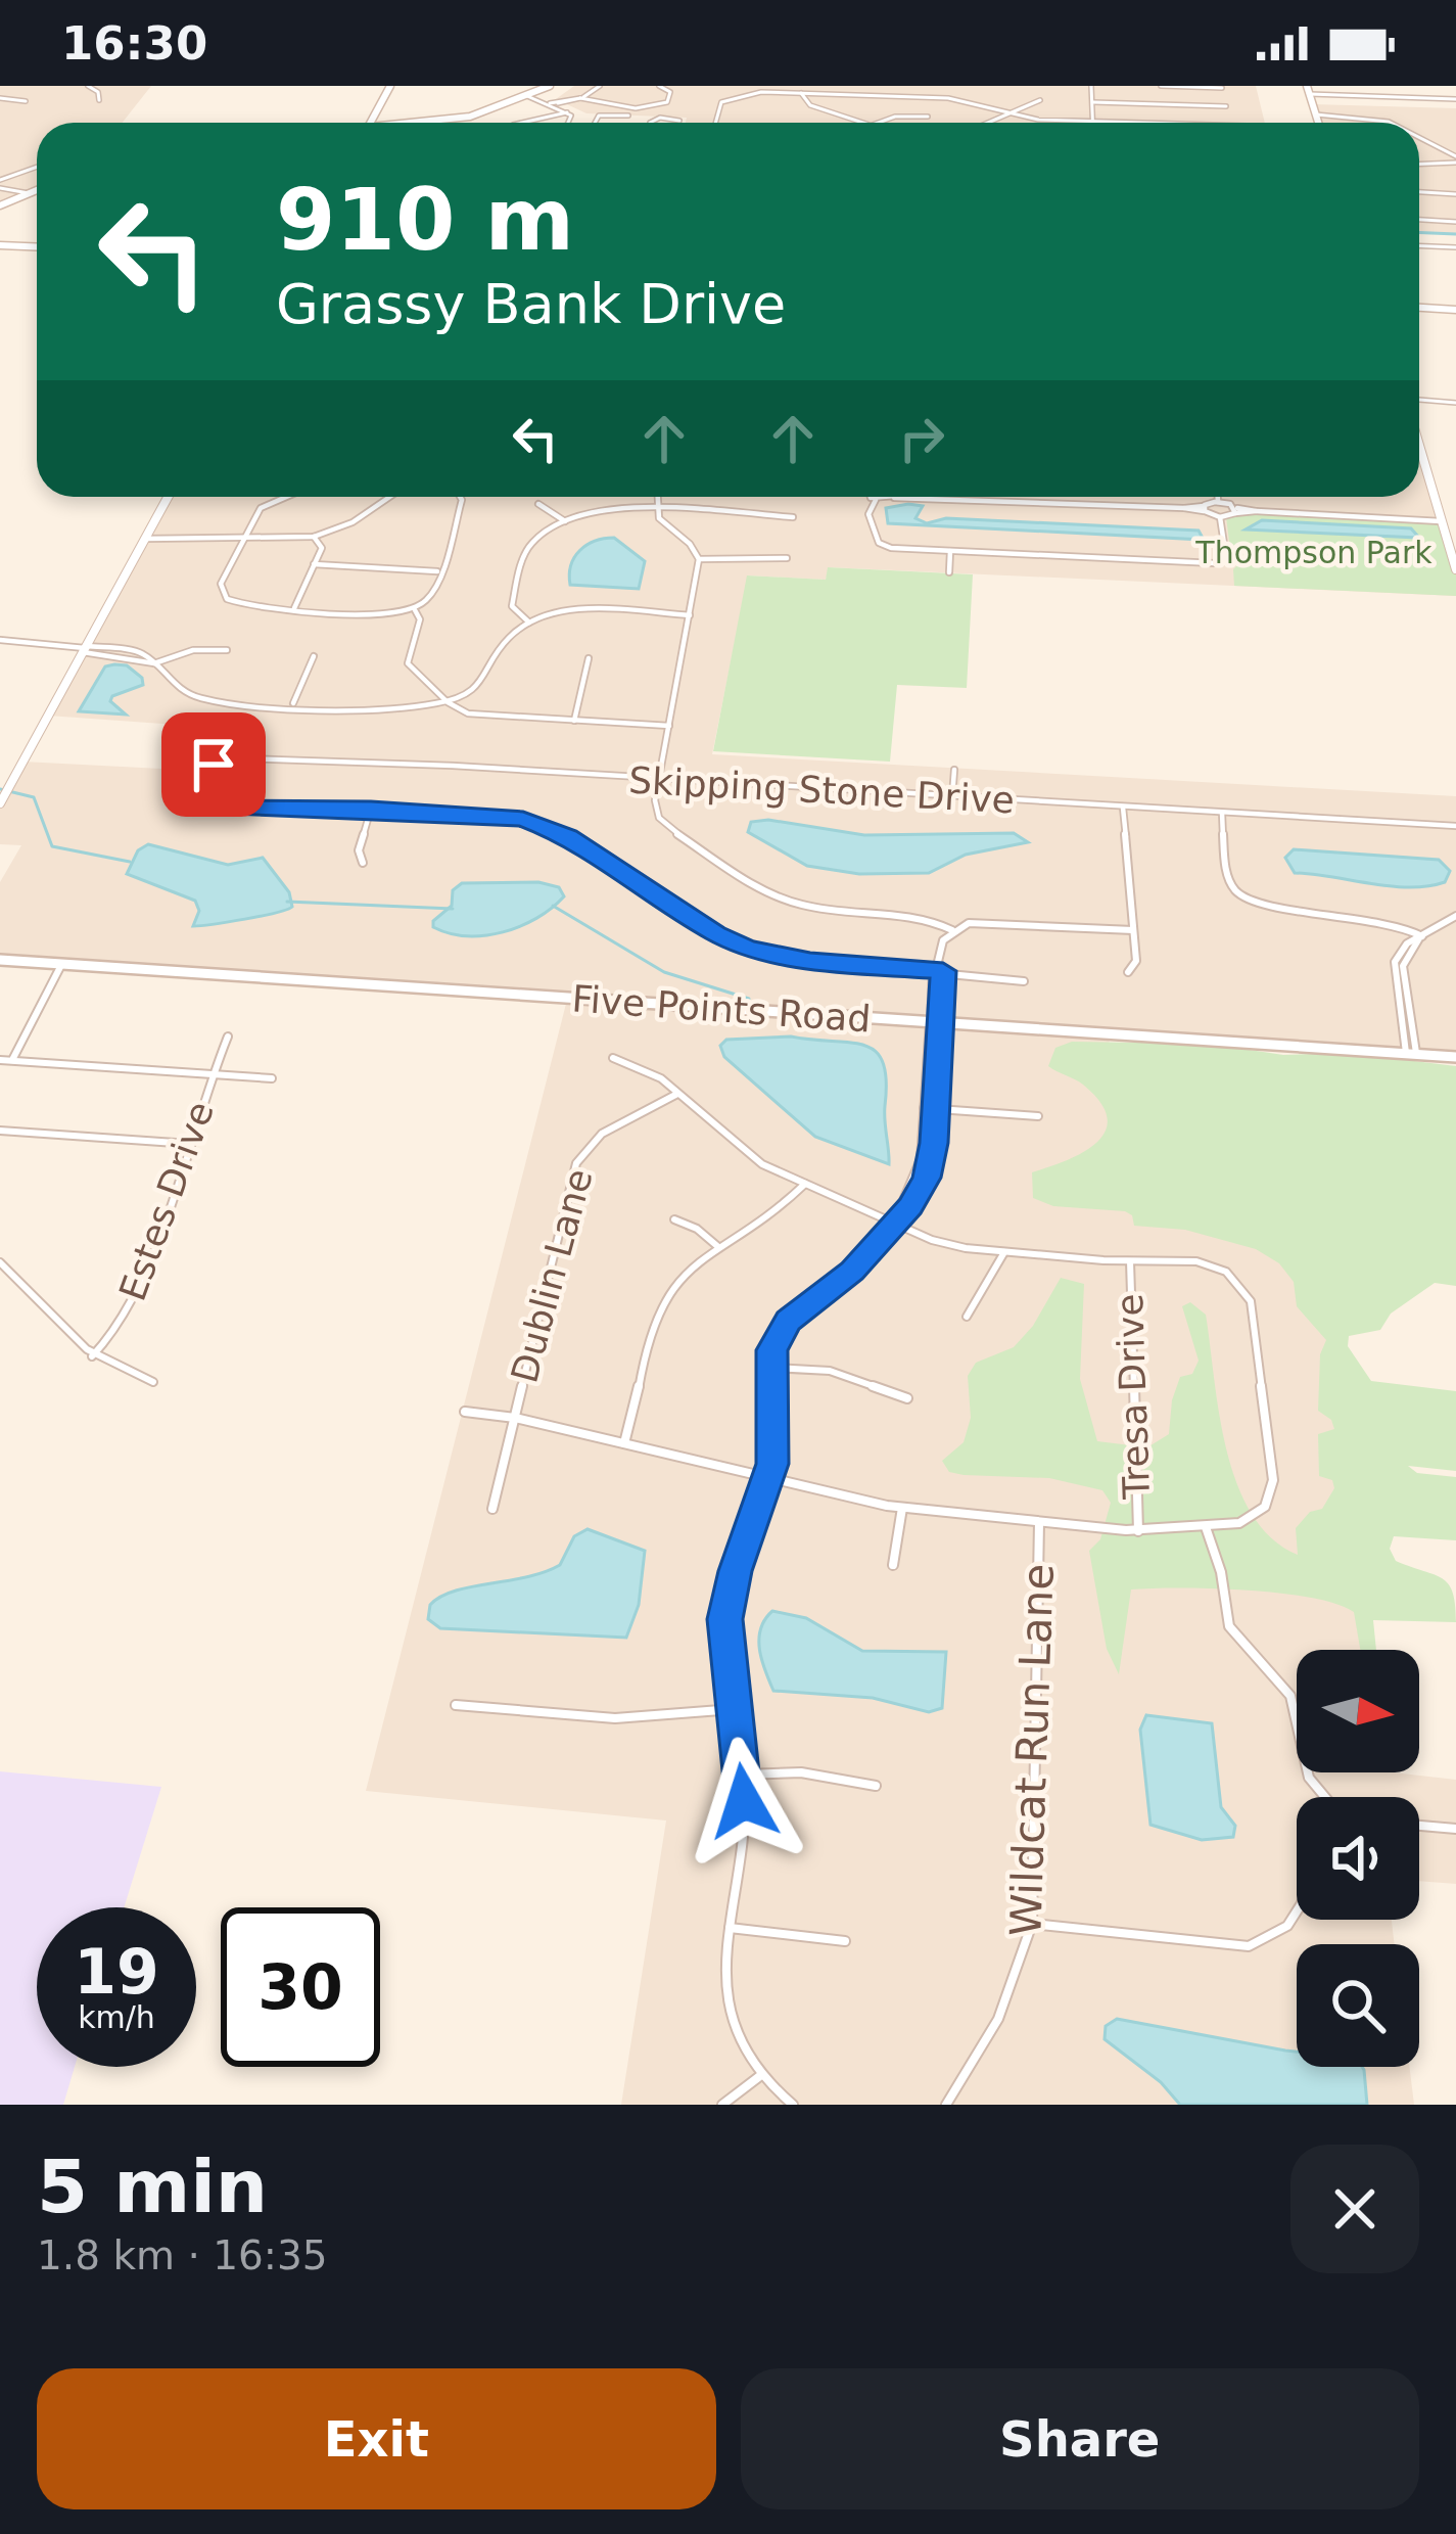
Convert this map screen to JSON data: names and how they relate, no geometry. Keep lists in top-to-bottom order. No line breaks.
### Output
{"streets":{"main road":["Five Points Road"],"street":["Skipping Stone Drive","Estes Drive","Dublin Lane","Tresa Drive","Wildcat Run Lane"]},"parks":["Thompson Park"],"north":"right","page":{"status":"16:30","turn":["910 m","Grassy Bank Drive"],"speed":"19 km/h","limit":"30","heading":["5 min","1.8 km · 16:35"],"buttons":["Exit","Share"]}}
